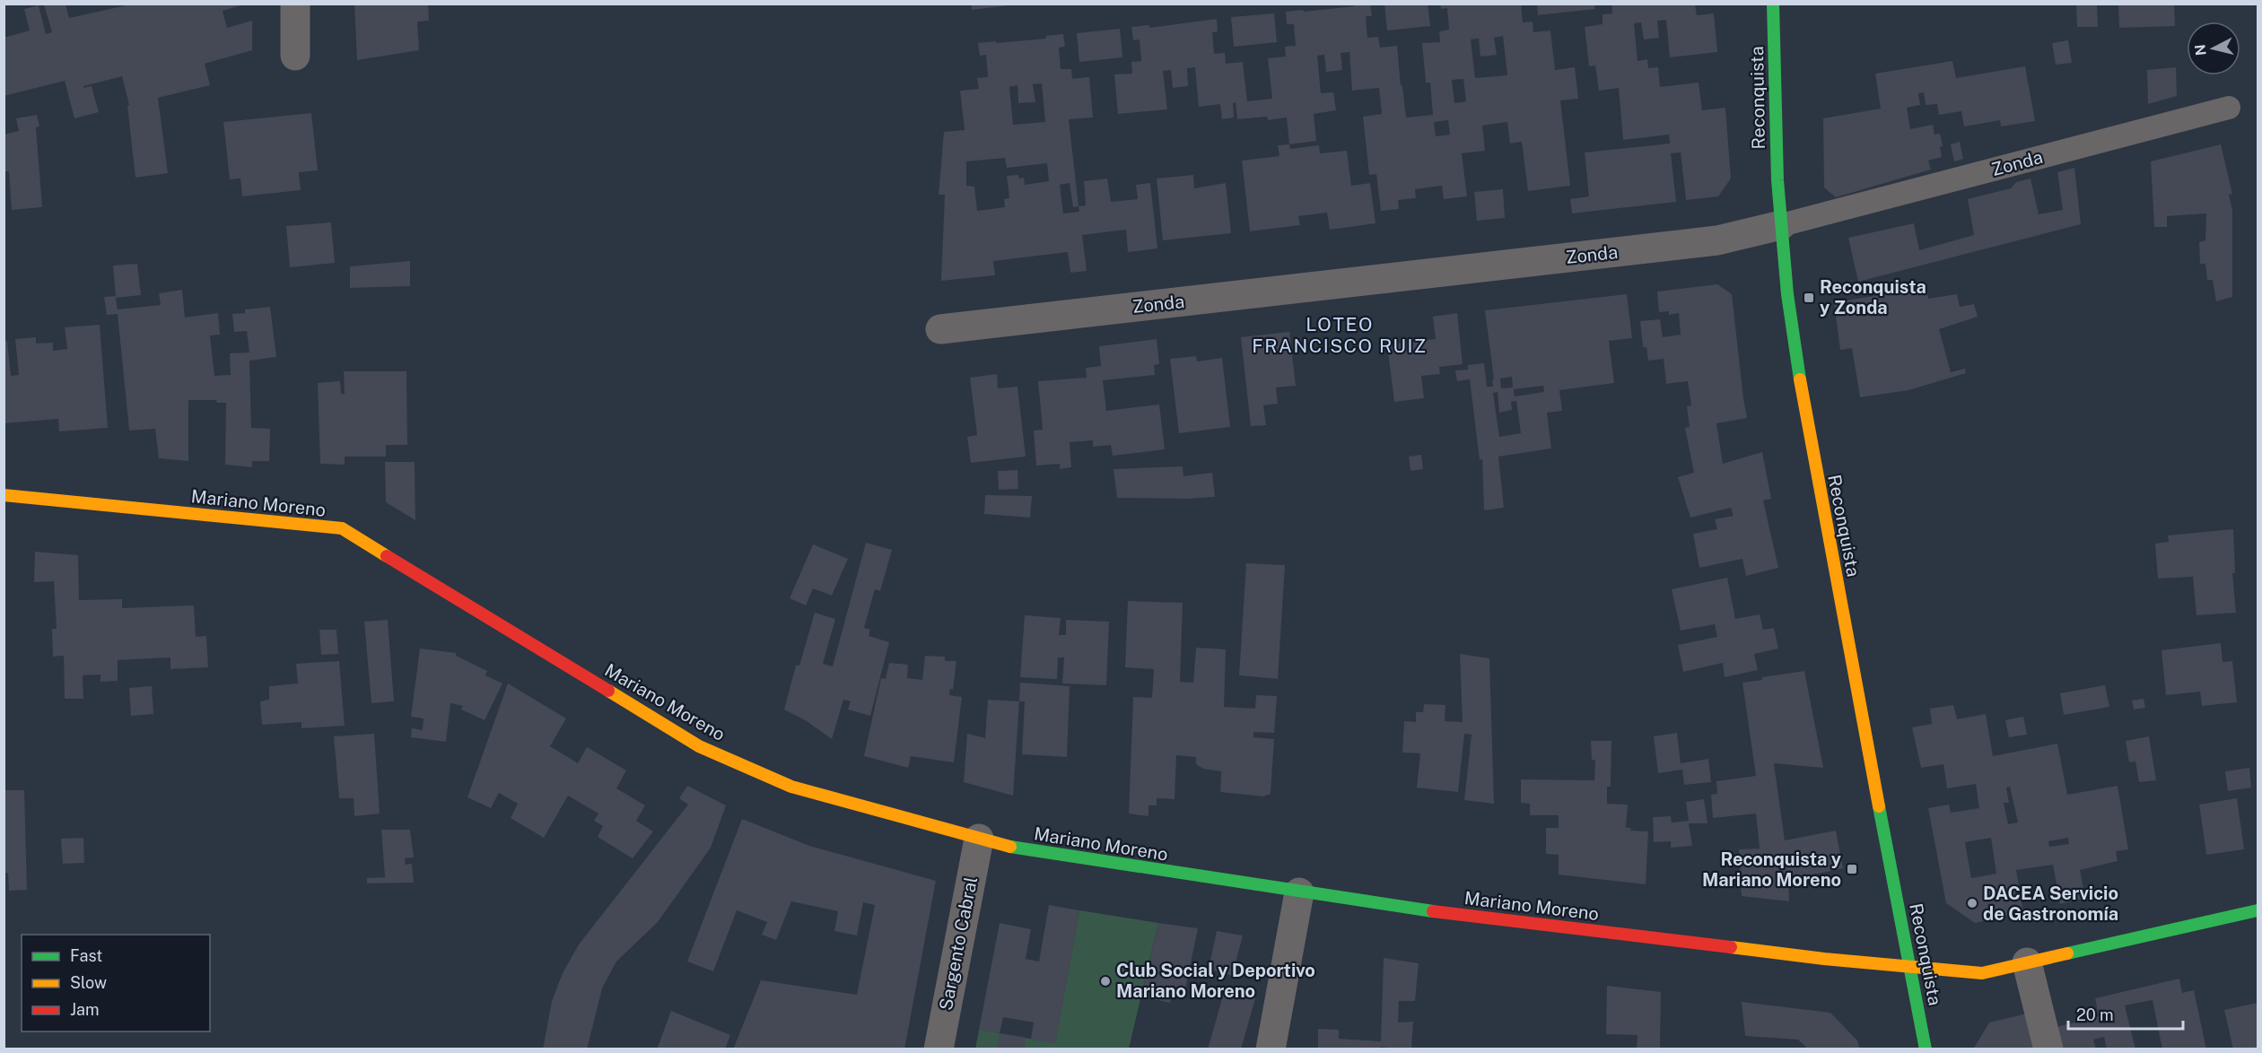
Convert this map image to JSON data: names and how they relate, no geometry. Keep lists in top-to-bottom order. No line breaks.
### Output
{"streets":{"street":["Reconquista","Zonda","Mariano Moreno","Sargento Cabral"]},"crossings":[["Reconquista","Zonda"],["Reconquista","Mariano Moreno"],["Mariano Moreno","Sargento Cabral"]],"districts":["LOTEO FRANCISCO RUIZ"],"places":{"transit":["Reconquista y Zonda","Reconquista y Mariano Moreno"],"other":["DACEA Servicio de Gastronomía","Club Social y Deportivo Mariano Moreno"]},"legend":["Fast","Slow","Jam"],"scale_bar":"20 m","north":"left"}
